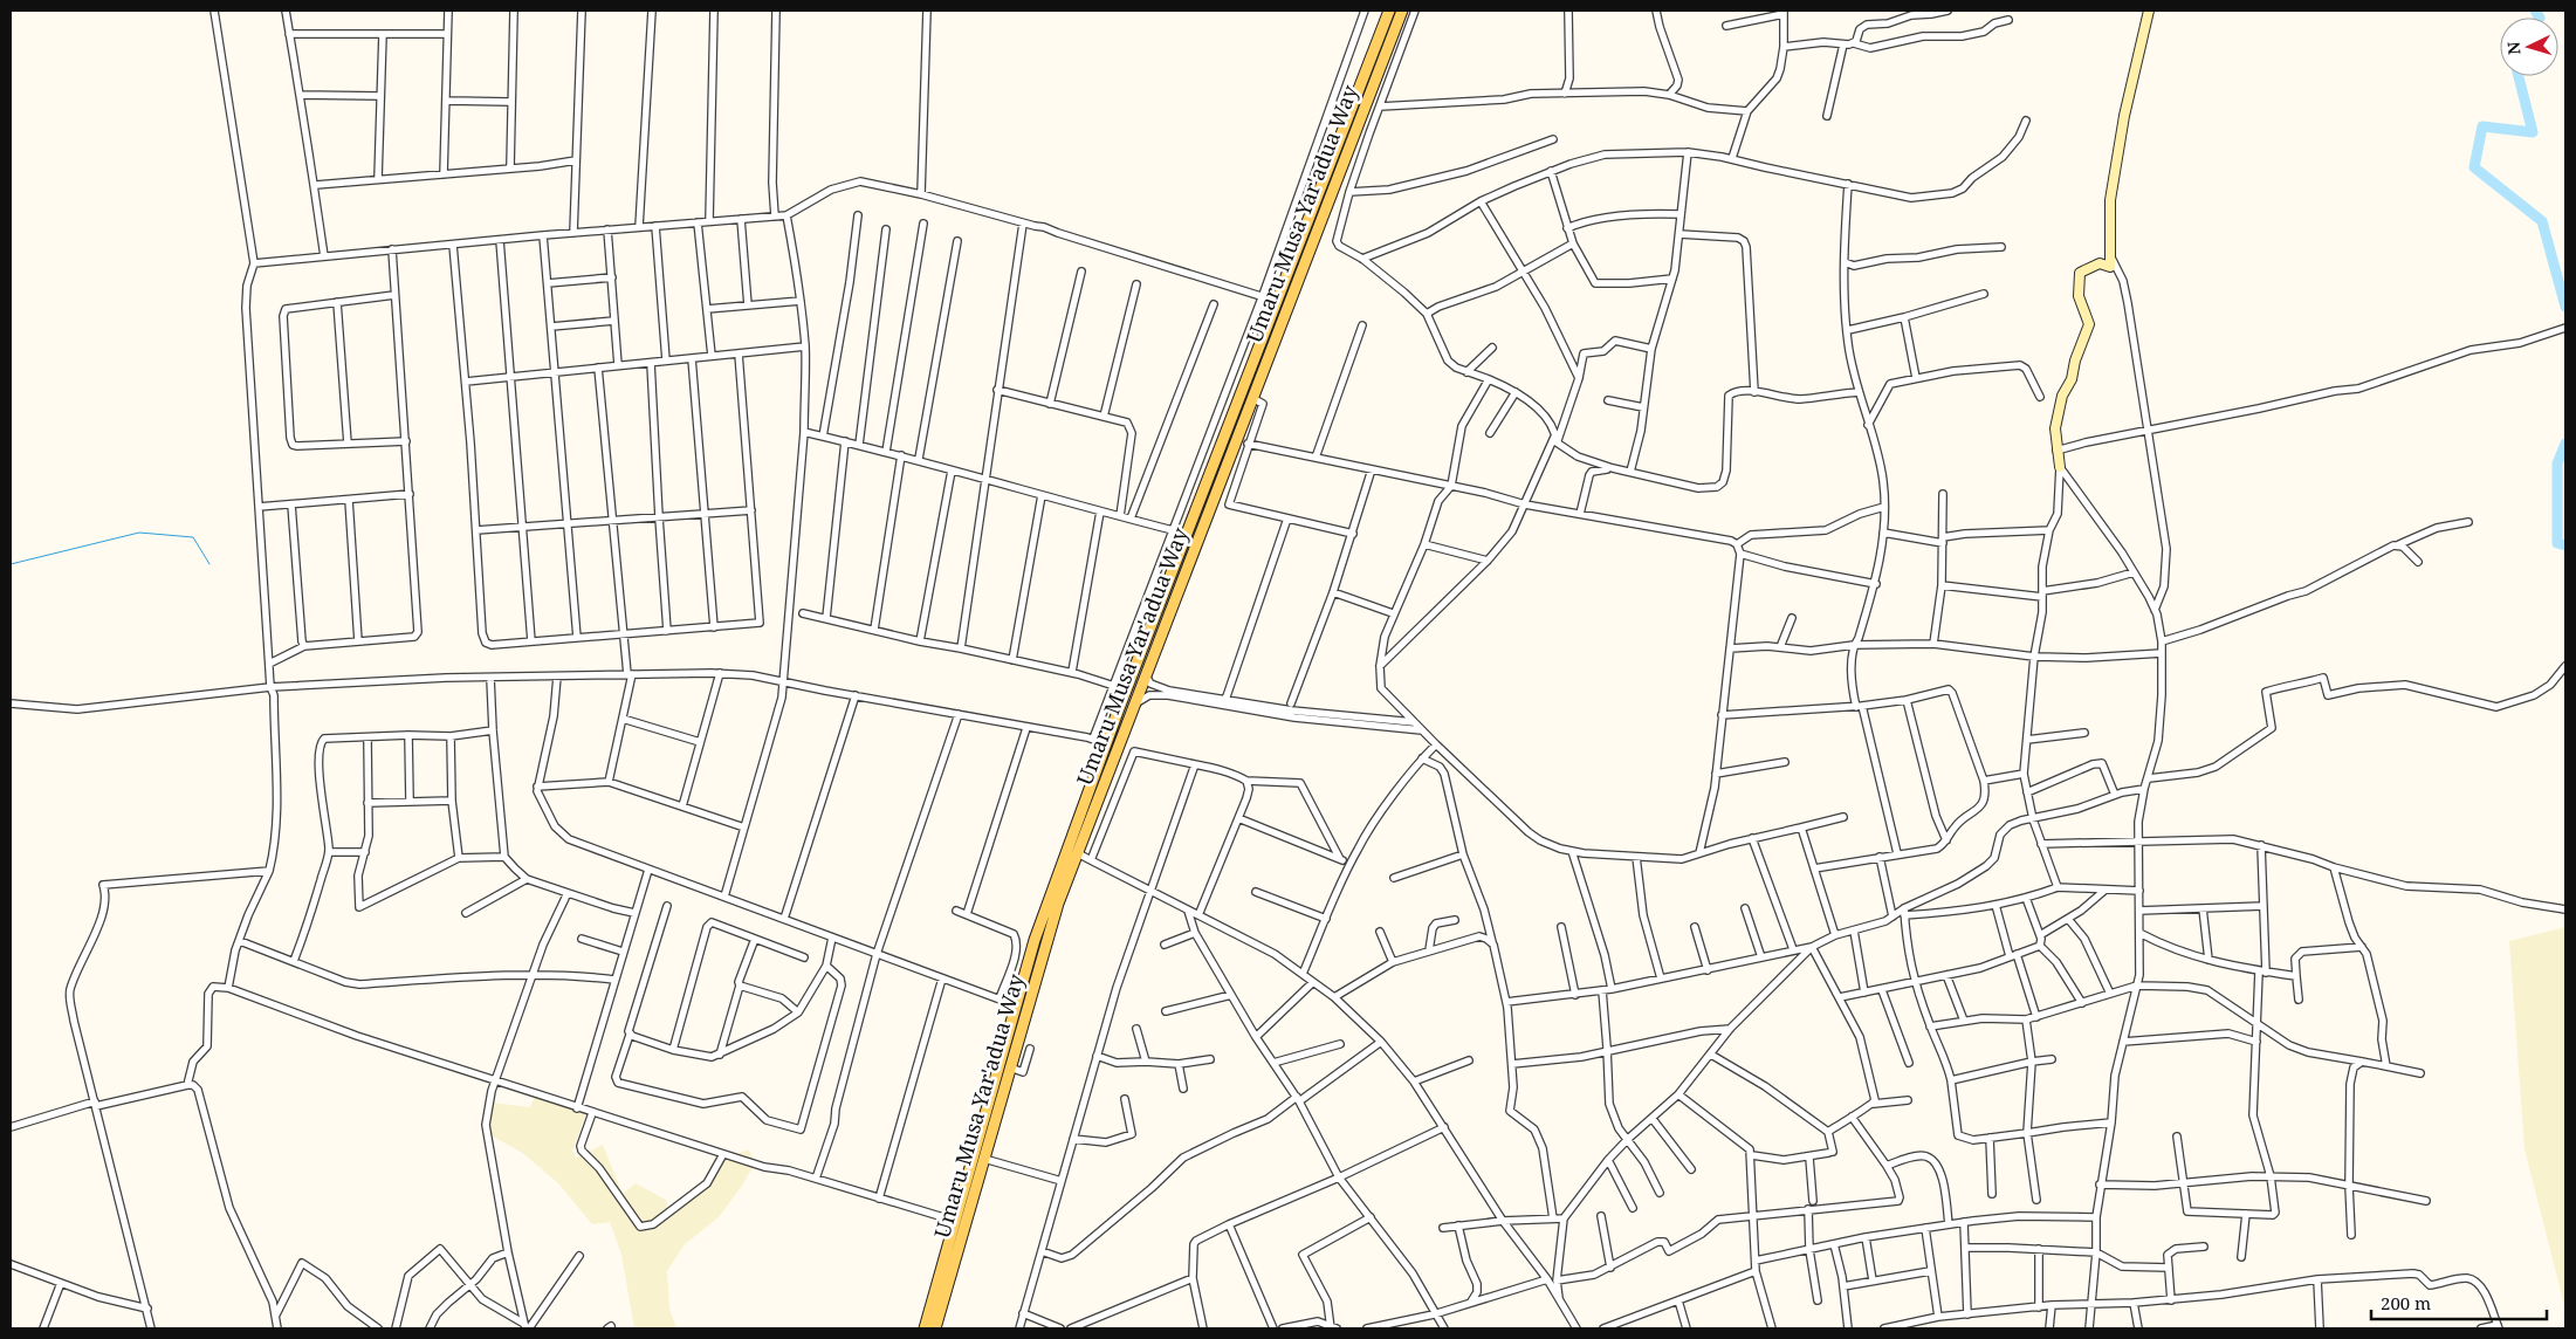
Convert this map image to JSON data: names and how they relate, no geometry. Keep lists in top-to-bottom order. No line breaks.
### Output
{"streets":{"main road":["Umaru Musa Yar'adua Way"]},"scale_bar":"200 m","north":"left"}
